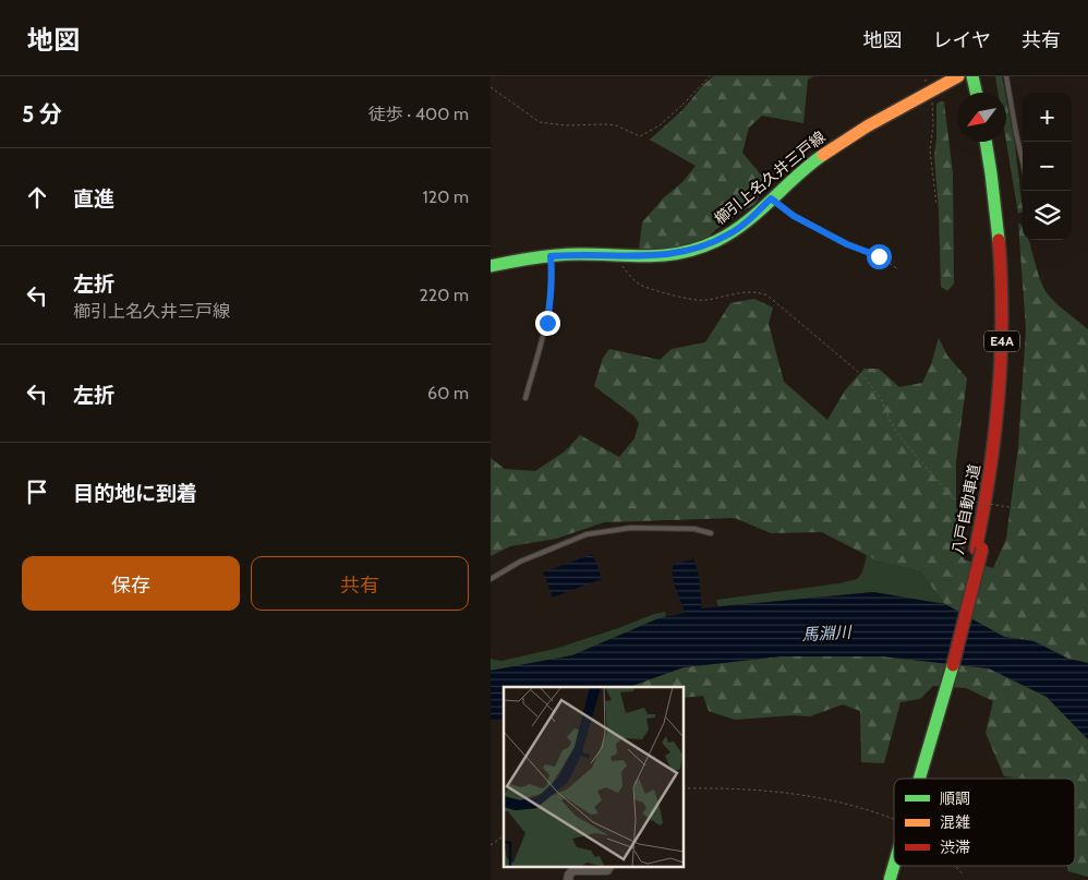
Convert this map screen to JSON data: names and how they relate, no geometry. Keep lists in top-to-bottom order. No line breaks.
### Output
{"streets":{"main road":["櫛引上名久井三戸線","E4A","八戸自動車道"]},"water":["馬淵川"],"legend":["順調","混雑","渋滞"],"north":"bottom left","page":{"header":"地図","nav":["地図","レイヤ","共有"],"heading":["5 分","徒歩 · 400 m"],"map_buttons":["+","−"],"list":[["直進","120 m"],["左折","櫛引上名久井三戸線","220 m"],["左折","60 m"],"目的地に到着"],"buttons":["保存","共有"]}}
